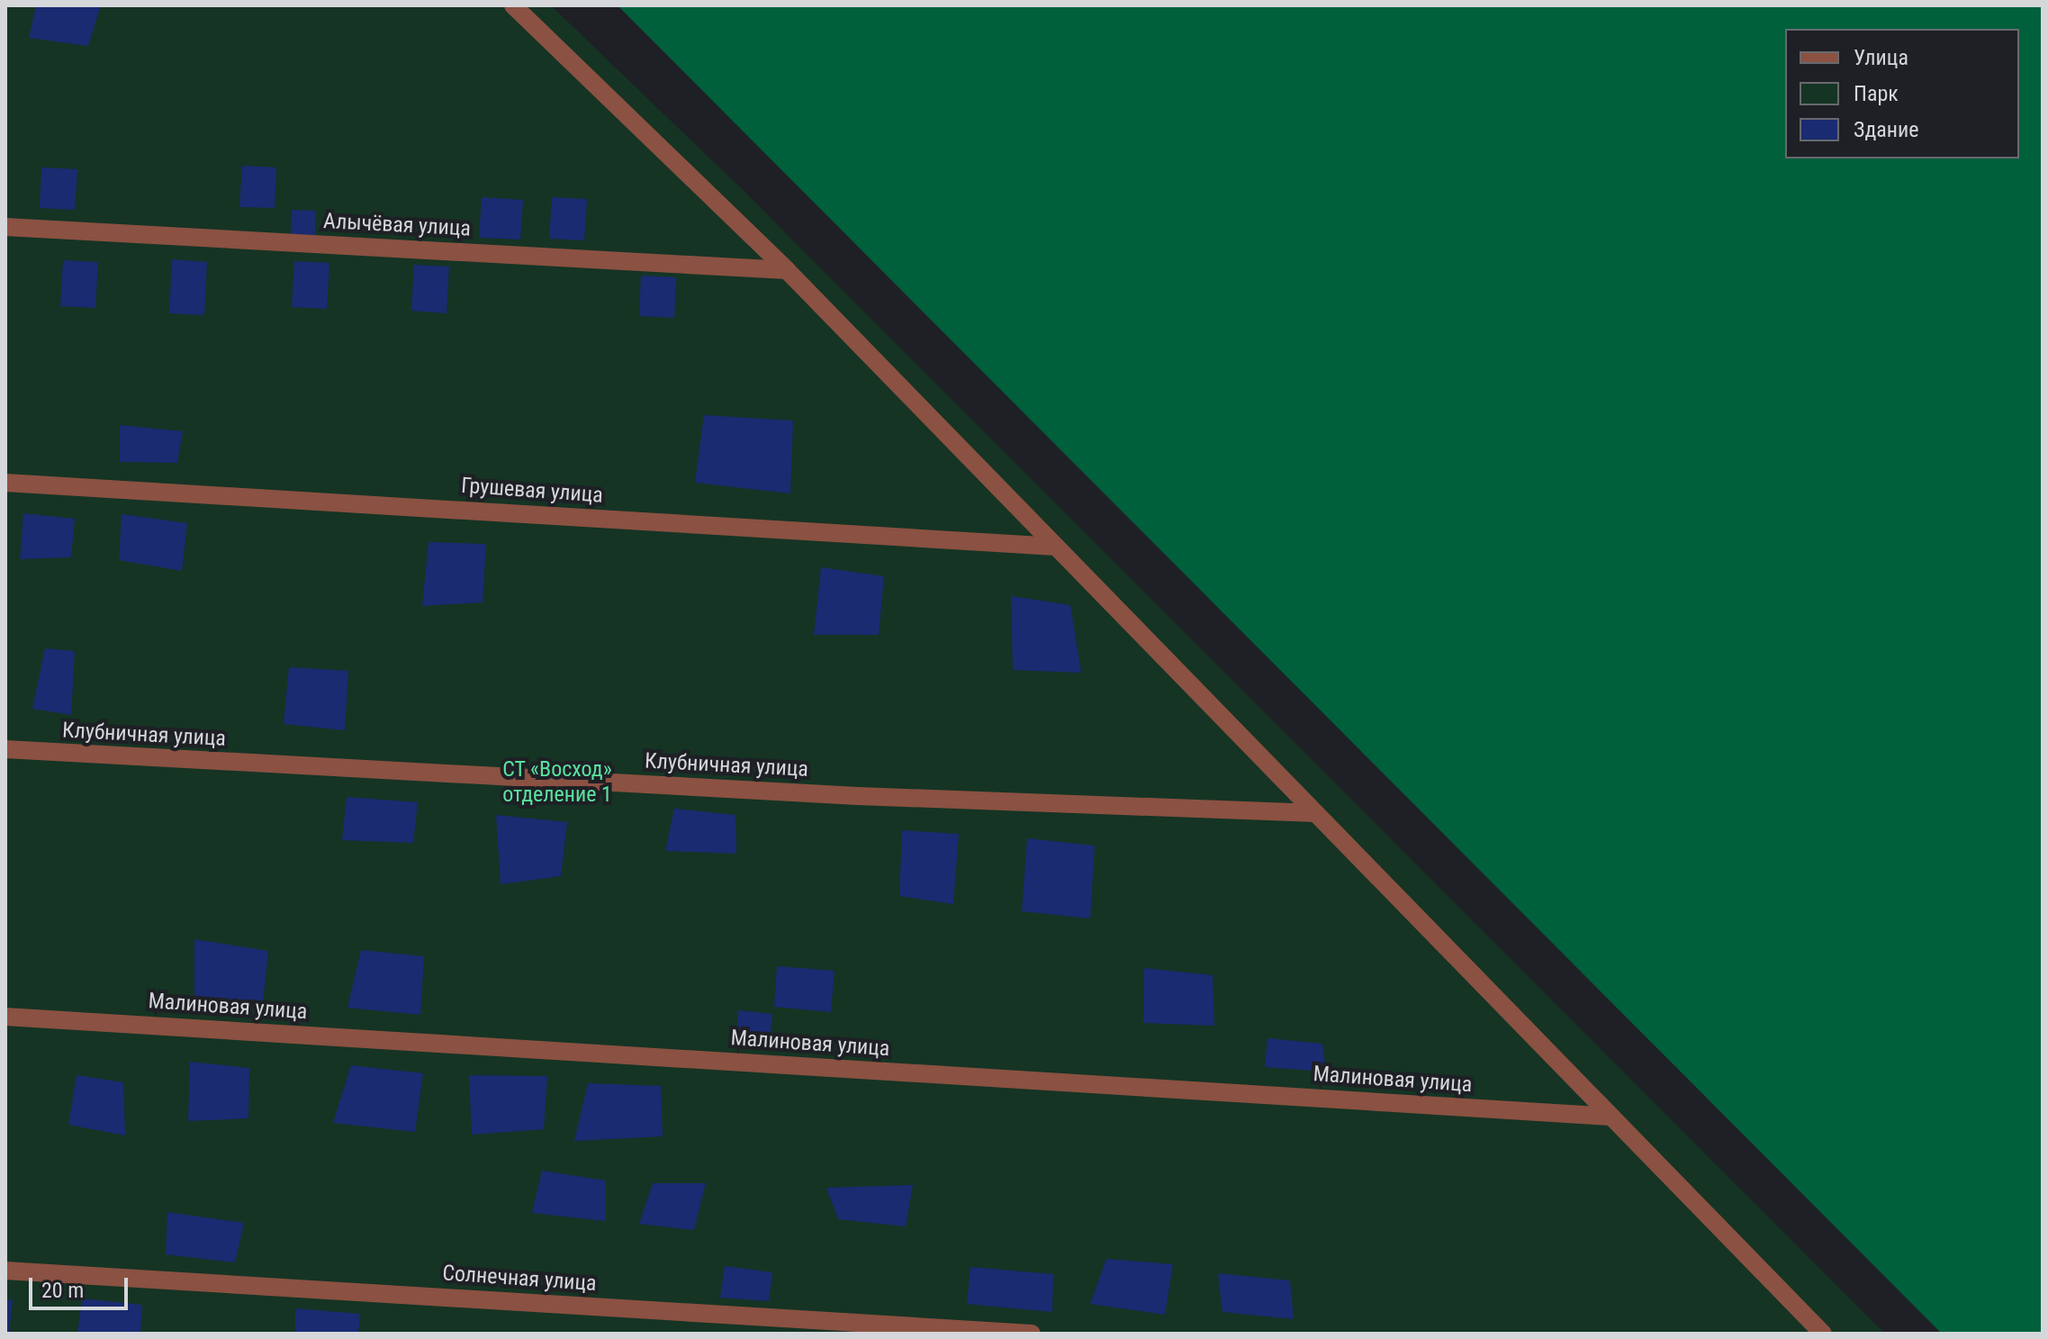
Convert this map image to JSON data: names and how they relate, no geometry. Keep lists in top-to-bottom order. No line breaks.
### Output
{"streets":{"street":["Алычёвая улица","Грушевая улица","Клубничная улица","Малиновая улица","Солнечная улица"]},"parks":["СТ «Восход» отделение 1"],"legend":["Улица","Парк","Здание"],"scale_bar":"20 m"}
